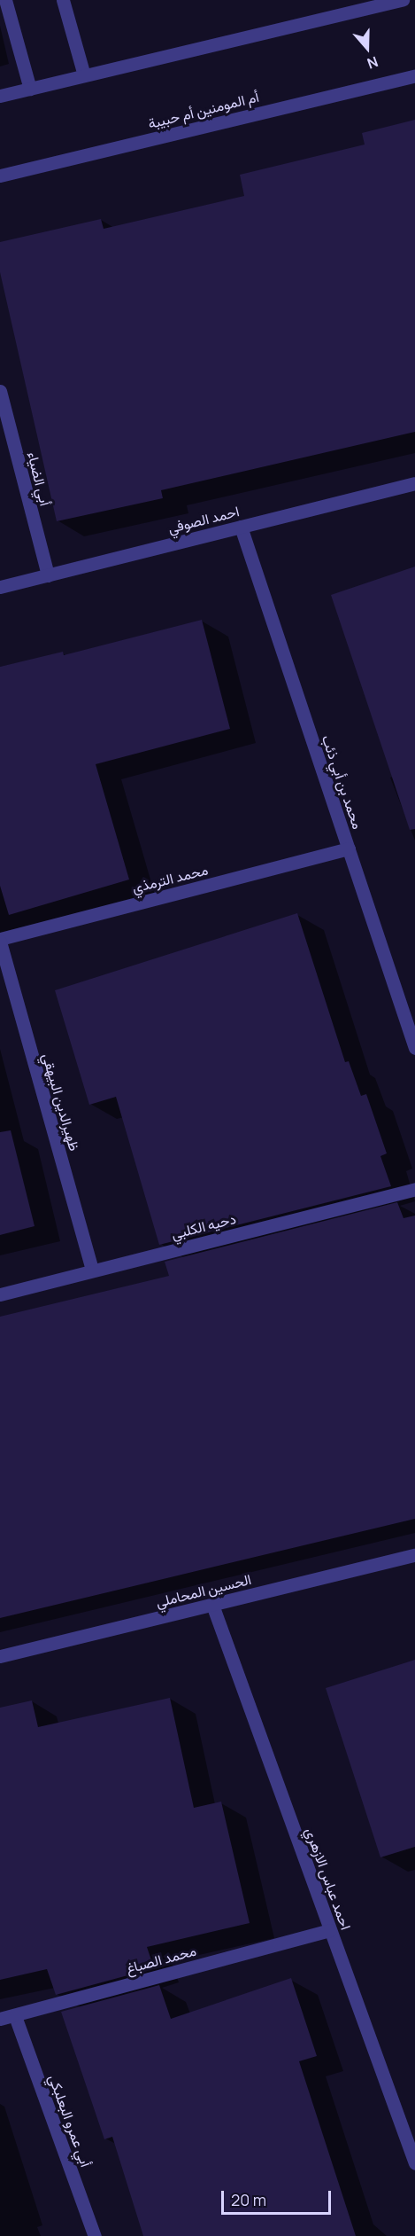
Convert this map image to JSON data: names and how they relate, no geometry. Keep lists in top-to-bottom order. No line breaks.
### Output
{"streets":{"street":["أم المومنين أم حبيبة","أبي الضياء","احمد الصوفي","محمد بن أبي ذئب","محمد الترمذي","ظهيرالدين البيهقي","دحيه الكلبي","الحسين المحاملي","احمد عباس الازهري","محمد الصباغ","أبي عمرو البعلبكي"]},"crossings":[["أبي الضياء","احمد الصوفي"],["احمد الصوفي","محمد بن أبي ذئب"],["محمد بن أبي ذئب","محمد الترمذي"],["محمد الترمذي","ظهيرالدين البيهقي"],["ظهيرالدين البيهقي","دحيه الكلبي"],["الحسين المحاملي","احمد عباس الازهري"],["احمد عباس الازهري","محمد الصباغ"],["محمد الصباغ","أبي عمرو البعلبكي"]],"scale_bar":"20 m","north":"bottom"}
